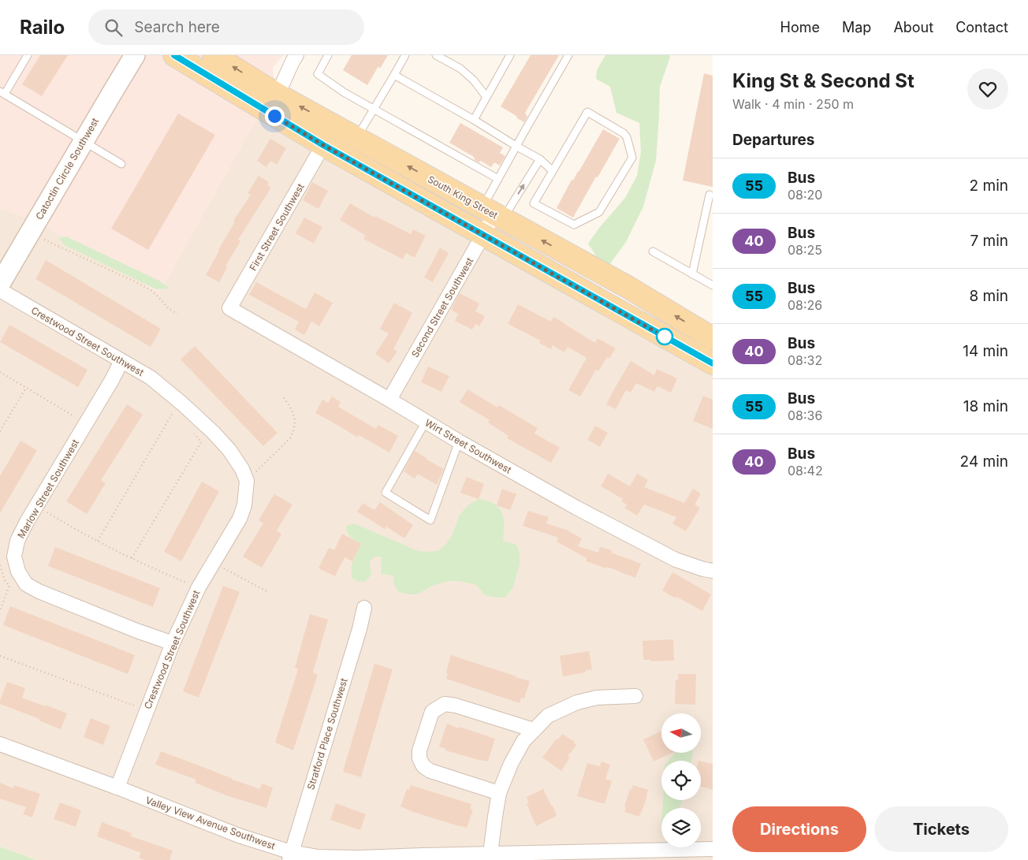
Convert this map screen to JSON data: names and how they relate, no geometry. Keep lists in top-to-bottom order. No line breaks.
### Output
{"streets":{"main road":["Catoctin Circle Southwest","South King Street"],"street":["First Street Southwest","Second Street Southwest","Crestwood Street Southwest","Wirt Street Southwest","Marlow Street Southwest","Stratford Place Southwest","Valley View Avenue Southwest"]},"crossings":[["South King Street","Second Street Southwest"],["First Street Southwest","Wirt Street Southwest"],["Second Street Southwest","Wirt Street Southwest"],["Crestwood Street Southwest","Marlow Street Southwest"],["Crestwood Street Southwest","Valley View Avenue Southwest"],["Stratford Place Southwest","Valley View Avenue Southwest"]],"lines":["bus line 55"],"north":"left","page":{"header":"Railo","search":"Search here","nav":["Home","Map","About","Contact"],"heading":[["King St & Second St","Walk · 4 min · 250 m"],"Departures"],"list":[{"mark":"55","name":"Bus","note":"08:20","value":"2 min"},{"mark":"40","name":"Bus","note":"08:25","value":"7 min"},{"mark":"55","name":"Bus","note":"08:26","value":"8 min"},{"mark":"40","name":"Bus","note":"08:32","value":"14 min"},{"mark":"55","name":"Bus","note":"08:36","value":"18 min"},{"mark":"40","name":"Bus","note":"08:42","value":"24 min"}],"buttons":["Directions","Tickets"]}}
